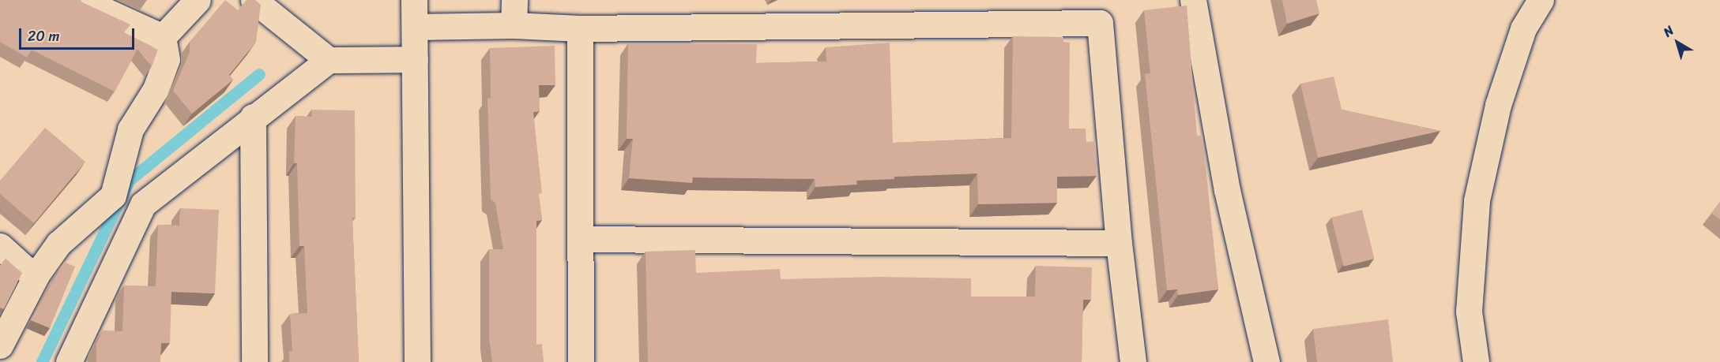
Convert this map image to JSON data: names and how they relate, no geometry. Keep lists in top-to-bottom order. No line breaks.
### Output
{"scale_bar":"20 m","north":"top left"}
